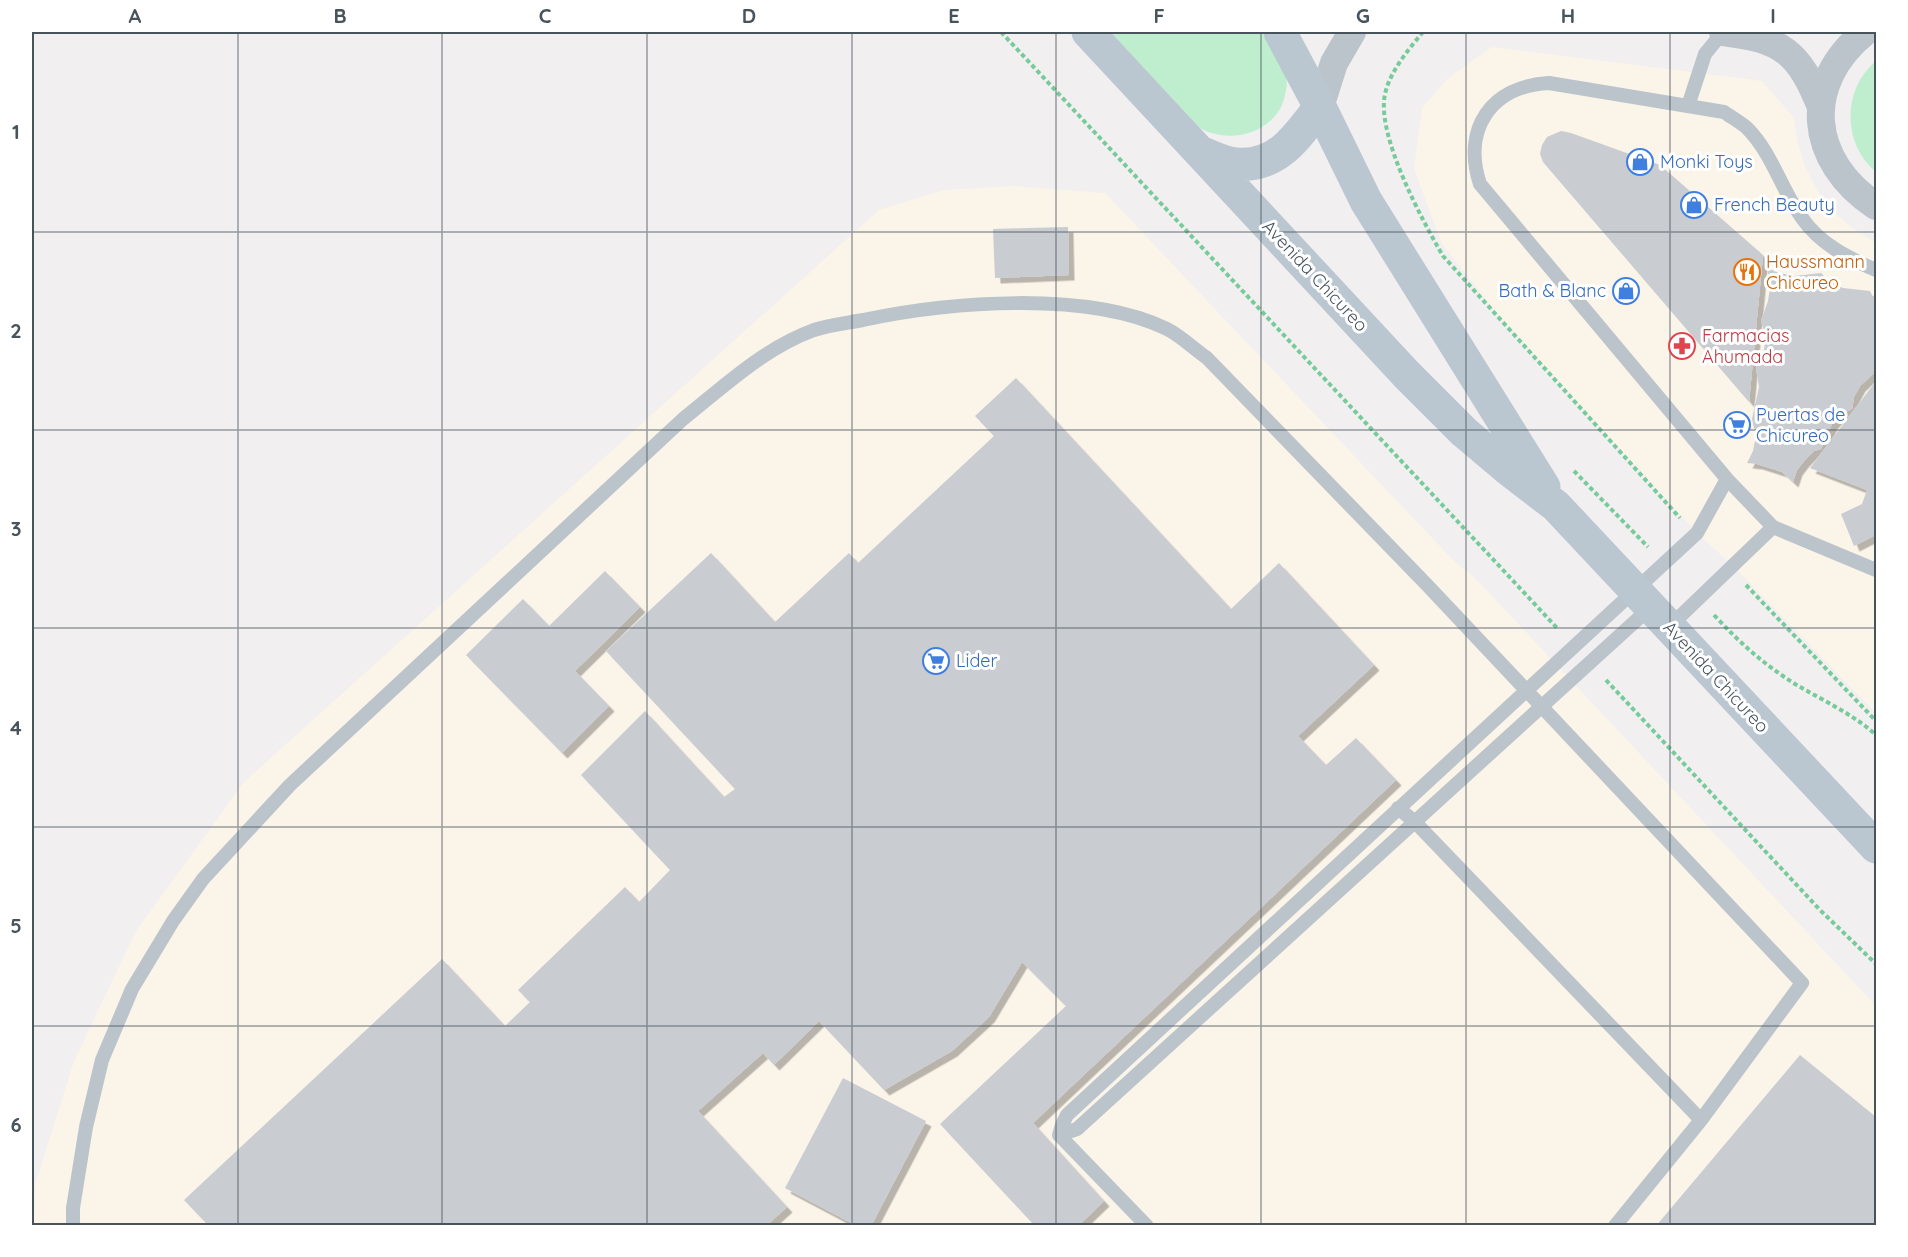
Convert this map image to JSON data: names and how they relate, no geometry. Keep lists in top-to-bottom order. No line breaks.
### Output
{"streets":{"main road":["Avenida Chicureo"]},"places":{"shop":["Monki Toys","French Beauty","Bath & Blanc"],"restaurant":["Haussmann Chicureo"],"pharmacy":["Farmacias Ahumada"],"supermarket":["Puertas de Chicureo","Lider"]},"grid":{"columns":["A","B","C","D","E","F","G","H","I"],"rows":["1","2","3","4","5","6"]}}
